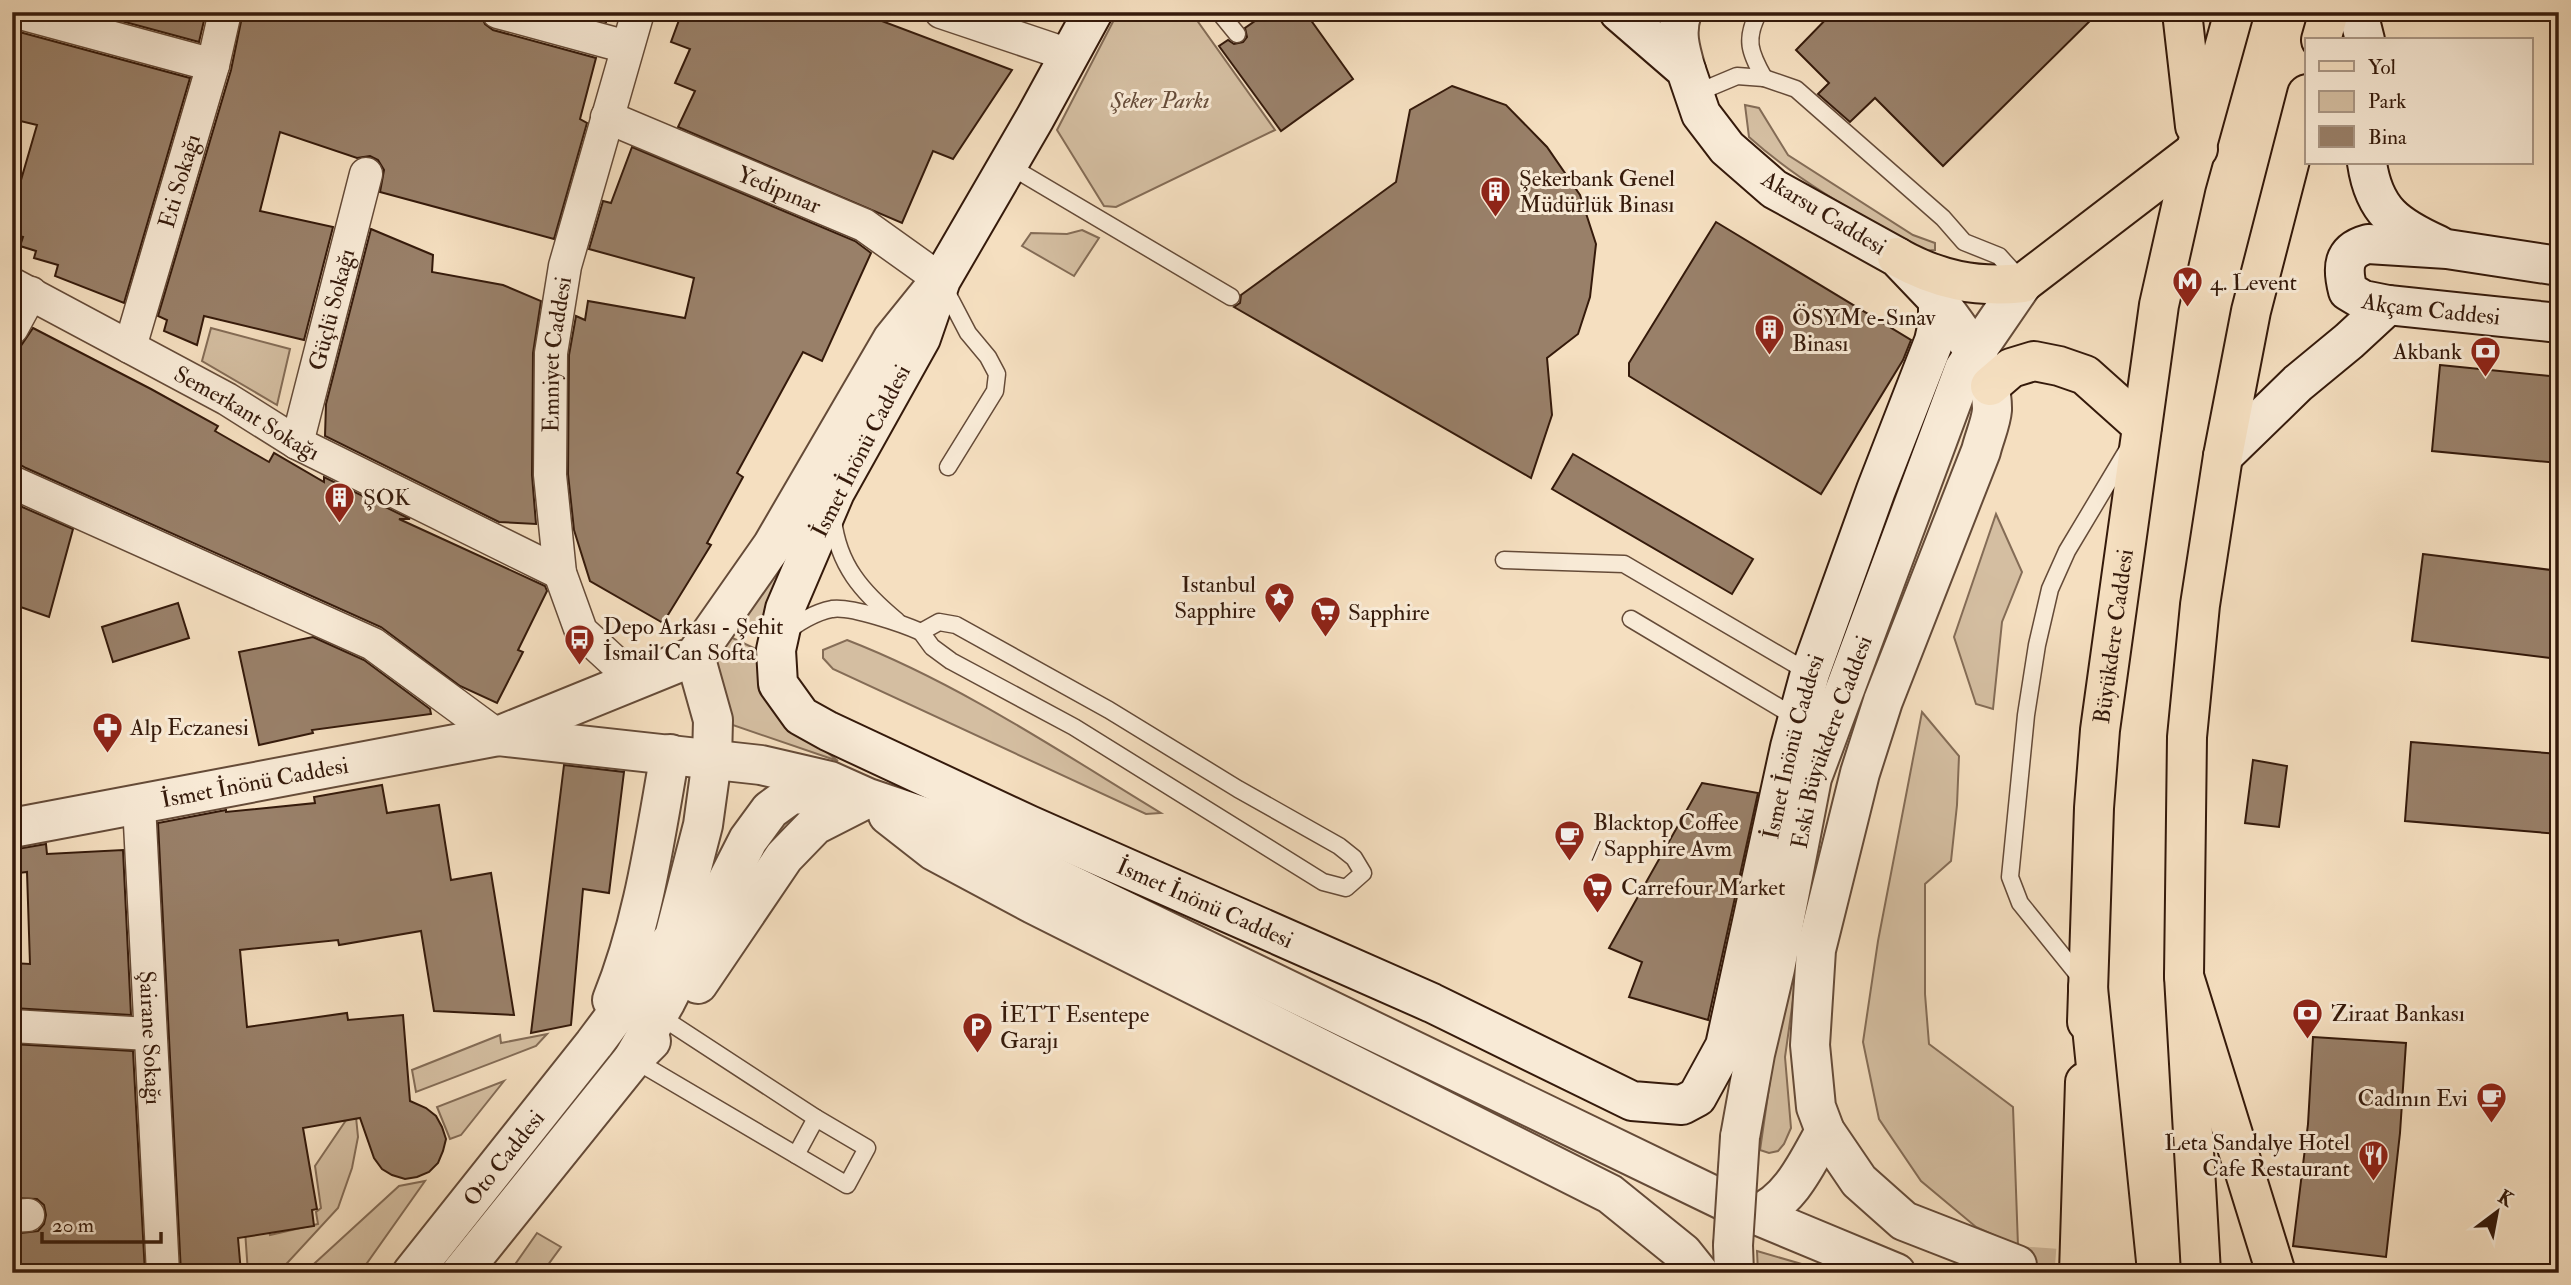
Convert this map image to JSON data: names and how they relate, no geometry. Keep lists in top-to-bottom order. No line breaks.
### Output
{"streets":{"main road":["Büyükdere Caddesi"],"street":["Eti Sokağı","Yedipınar","Akarsu Caddesi","Akçam Caddesi","Güçlü Sokağı","Emniyet Caddesi","Semerkant Sokağı","İsmet İnönü Caddesi","Eski Büyükdere Caddesi","Şairane Sokağı","Oto Caddesi"]},"crossings":[["Eti Sokağı","Semerkant Sokağı"],["Yedipınar","Emniyet Caddesi"],["Yedipınar","İsmet İnönü Caddesi"],["Akarsu Caddesi","İsmet İnönü Caddesi"],["Akarsu Caddesi","Eski Büyükdere Caddesi"],["Güçlü Sokağı","Semerkant Sokağı"],["Emniyet Caddesi","Semerkant Sokağı"],["Emniyet Caddesi","İsmet İnönü Caddesi"],["İsmet İnönü Caddesi","Eski Büyükdere Caddesi"],["İsmet İnönü Caddesi","Şairane Sokağı"],["İsmet İnönü Caddesi","Oto Caddesi"]],"parks":["Şeker Parkı"],"places":{"building":["Şekerbank Genel Müdürlük Binası","ÖSYM e-Sınav Binası","ŞOK"],"metro station":["4. Levent"],"bank":["Akbank","Ziraat Bankası"],"place":["Istanbul Sapphire"],"supermarket":["Sapphire","Carrefour Market"],"bus stop":["Depo Arkası - Şehit İsmail Can Softa"],"pharmacy":["Alp Eczanesi"],"cafe":["Blacktop Coffee / Sapphire Avm","Cadının Evi"],"parking":["İETT Esentepe Garajı"],"restaurant":["Leta Sandalye Hotel Cafe Restaurant"]},"legend":["Yol","Park","Bina"],"scale_bar":"20 m","north":"top right"}
